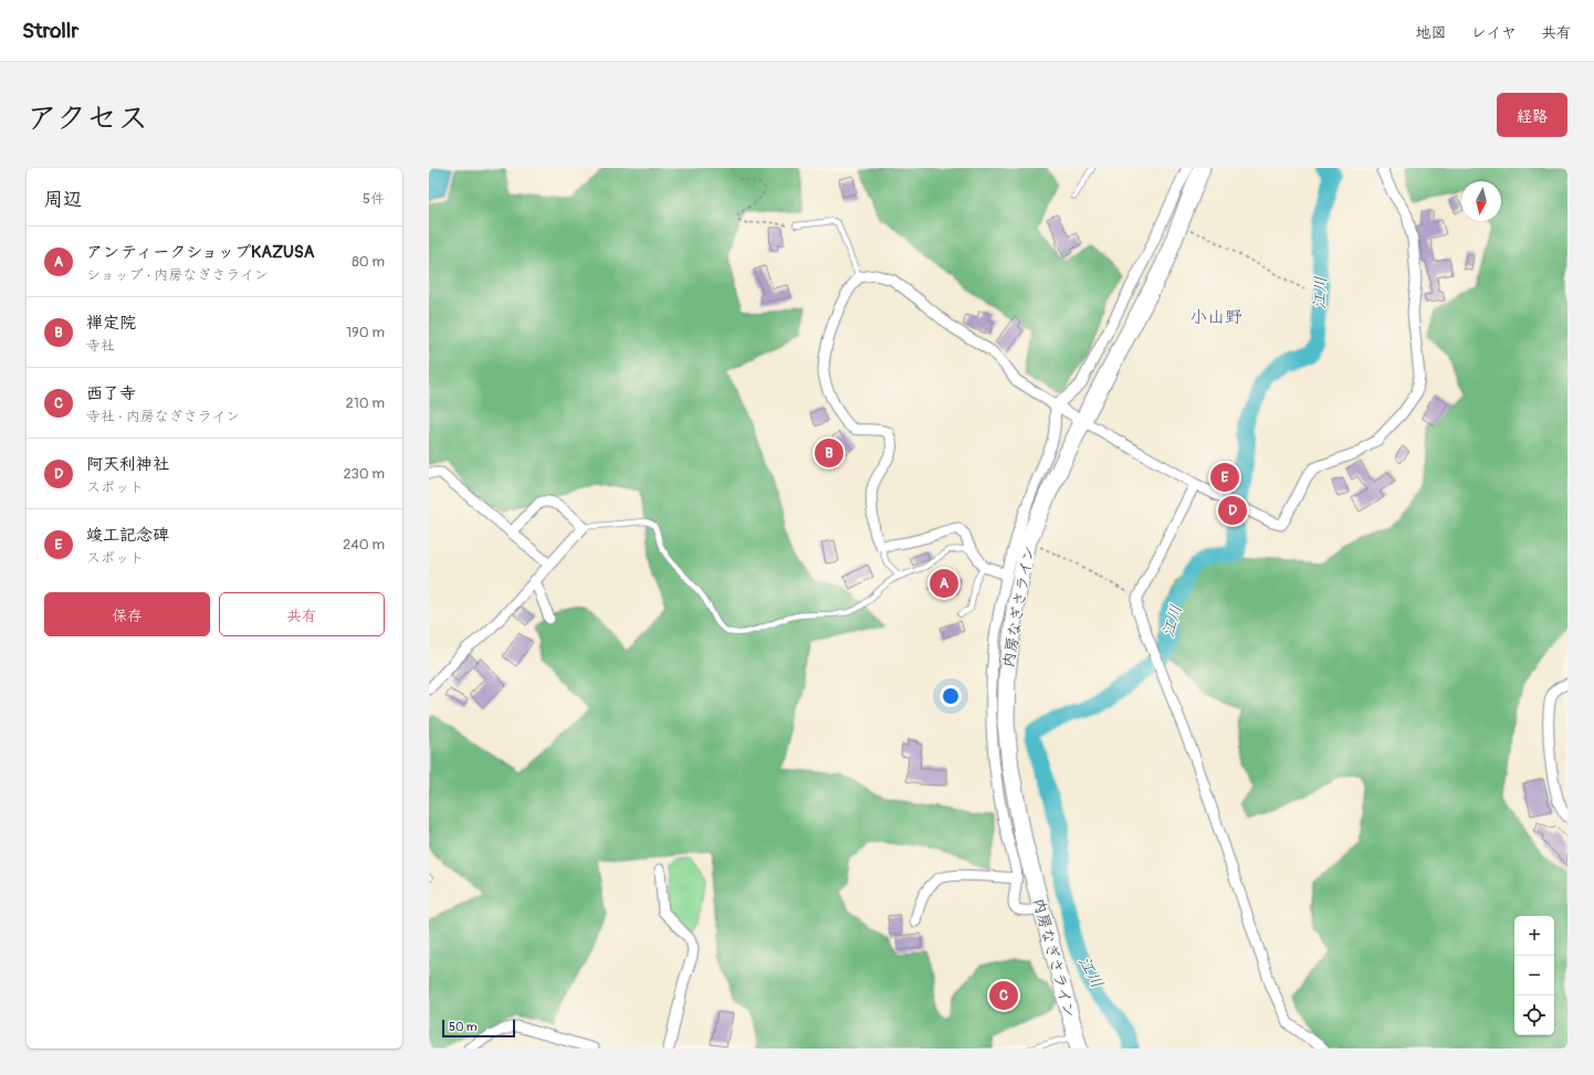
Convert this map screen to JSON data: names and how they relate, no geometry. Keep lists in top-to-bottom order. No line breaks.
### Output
{"streets":{"highway":["内房なぎさライン"]},"districts":["小山野"],"water":["江川"],"scale_bar":"50 m","north":"bottom","page":{"header":"Strollr","nav":["地図","レイヤ","共有"],"title":"アクセス","buttons":["経路",["保存","共有"]],"heading":["周辺","5件"],"list":[{"mark":"A","name":"アンティークショップKAZUSA","note":"ショップ · 内房なぎさライン","value":"80 m"},{"mark":"B","name":"禅定院","note":"寺社","value":"190 m"},{"mark":"C","name":"西了寺","note":"寺社 · 内房なぎさライン","value":"210 m"},{"mark":"D","name":"阿天利神社","note":"スポット","value":"230 m"},{"mark":"E","name":"竣工記念碑","note":"スポット","value":"240 m"}],"pins":["B","E","D","A","C"],"map_buttons":["+","−"],"scale":"50 m"}}
